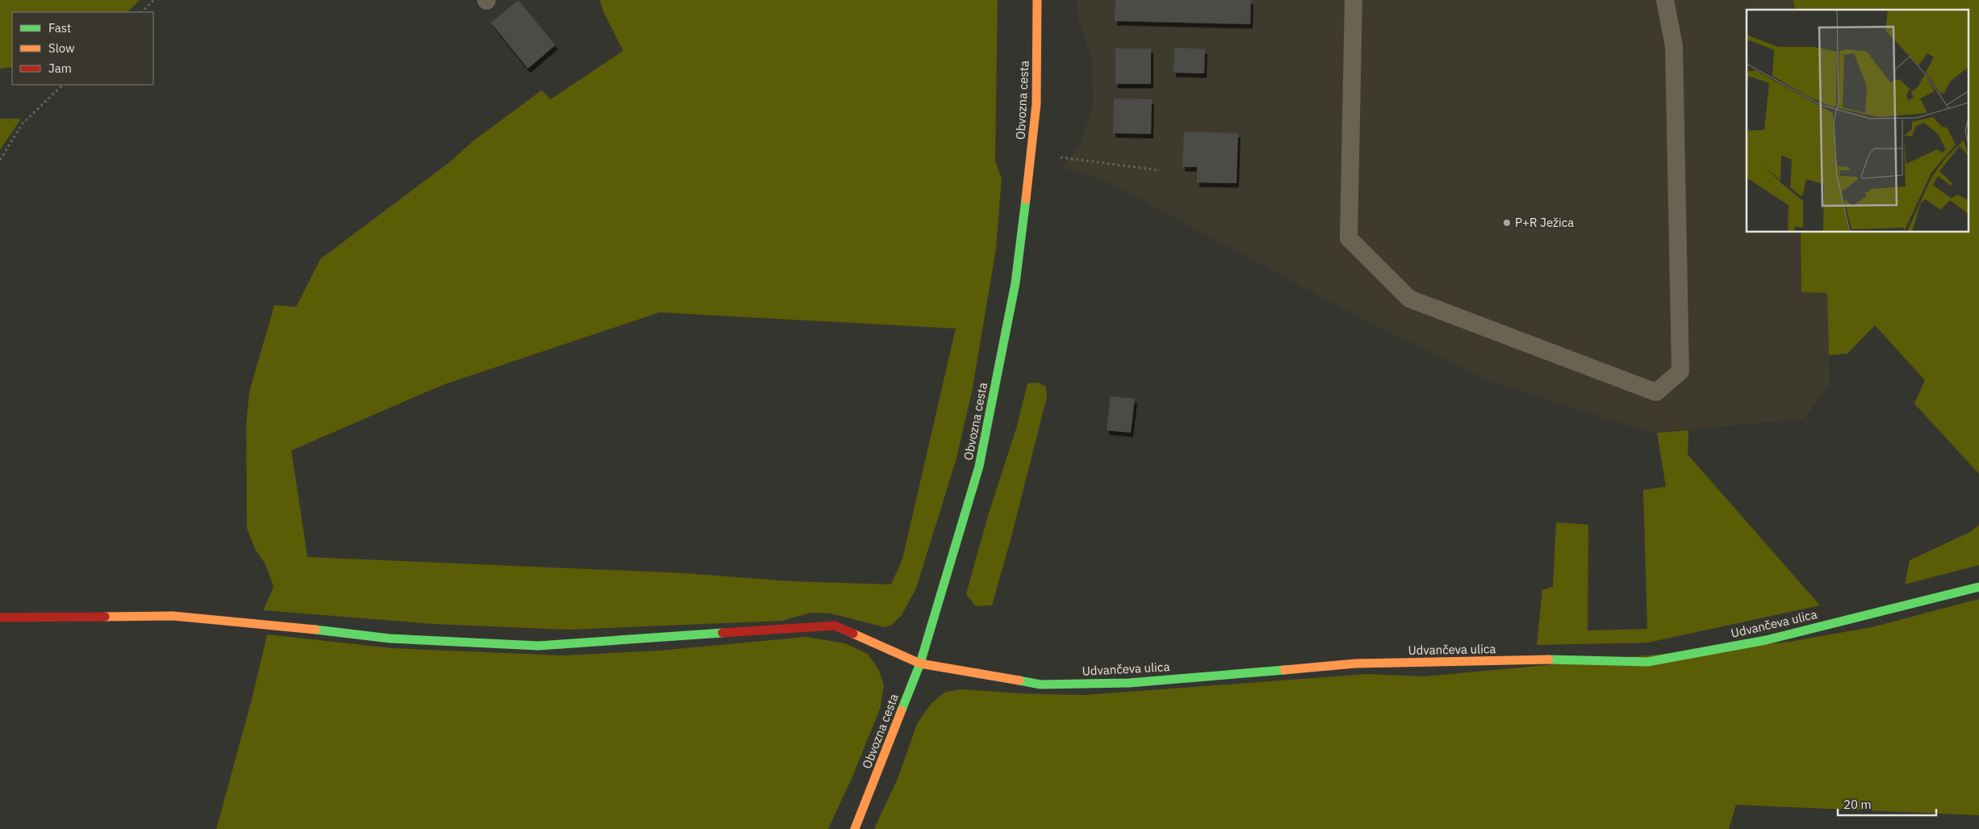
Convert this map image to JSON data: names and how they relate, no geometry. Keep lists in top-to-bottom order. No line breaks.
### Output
{"streets":{"street":["Obvozna cesta","Udvančeva ulica"]},"crossings":[["Obvozna cesta","Udvančeva ulica"]],"places":["P+R Ježica"],"legend":["Fast","Slow","Jam"],"scale_bar":"20 m"}
